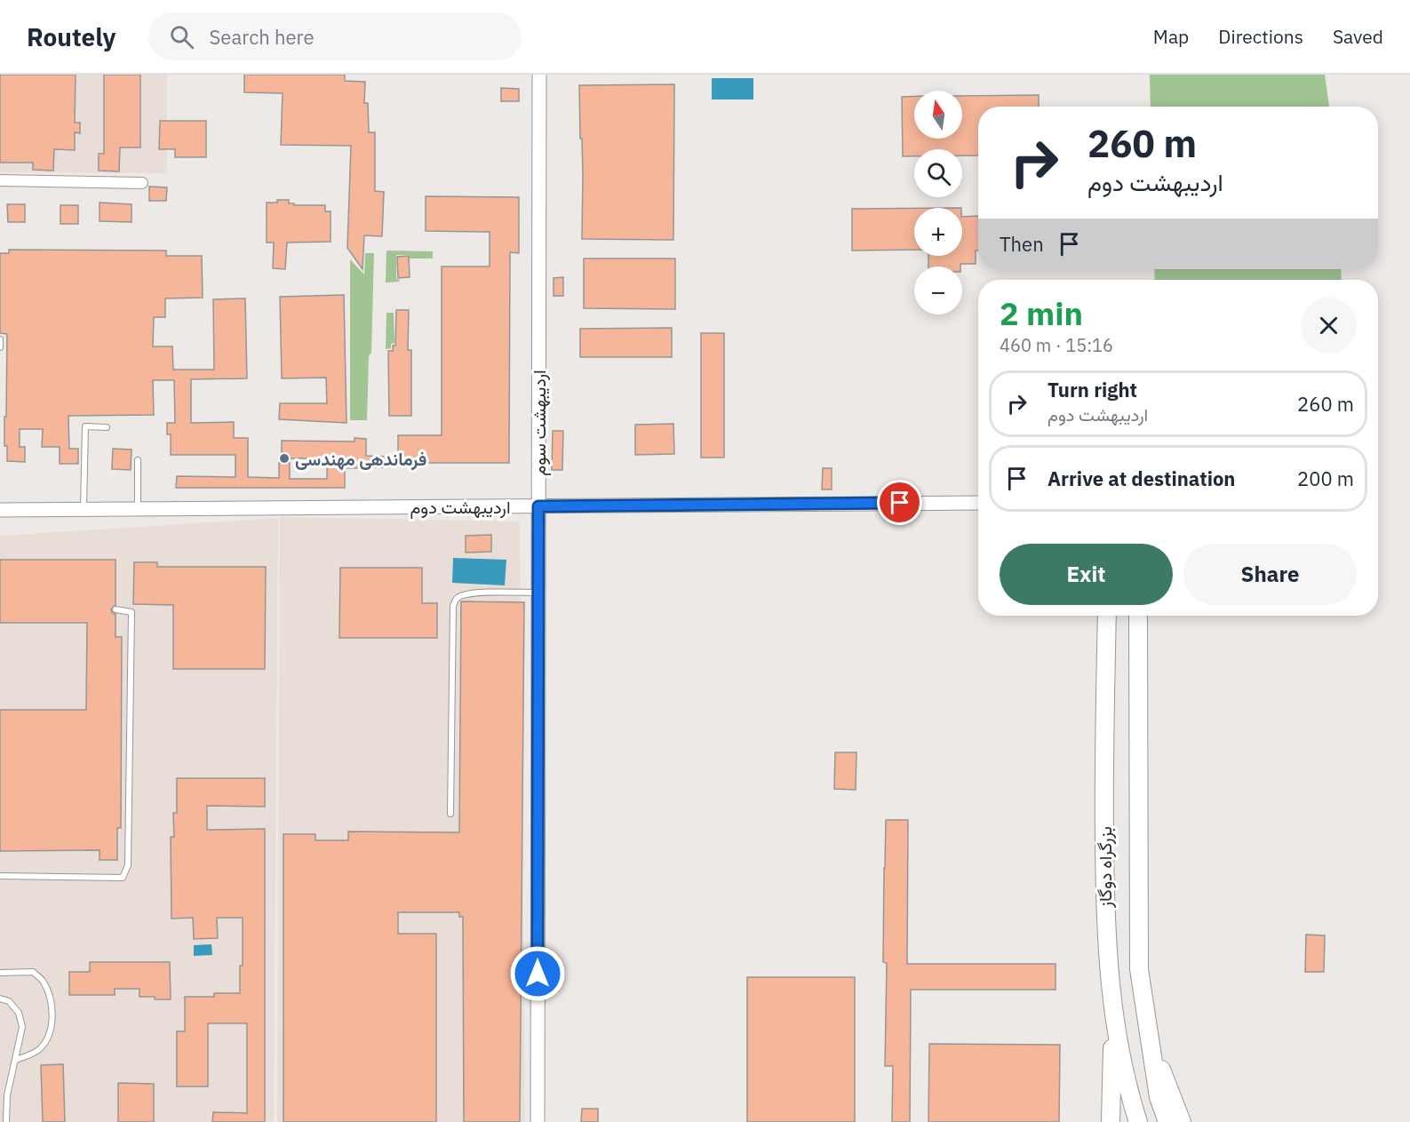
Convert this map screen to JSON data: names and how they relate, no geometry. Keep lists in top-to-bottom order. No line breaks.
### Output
{"streets":{"highway":["بزرگراه دوگاز"],"street":["اردیبهشت سوم","اردیبهشت دوم"]},"crossings":[["اردیبهشت سوم","اردیبهشت دوم"]],"places":["فرماندهی مهندسی"],"north":"top","page":{"header":"Routely","search":"Search here","nav":["Map","Directions","Saved"],"map_buttons":["+","−"],"turn":["260 m","اردیبهشت دوم"],"then":"Then","heading":["2 min","460 m · 15:16"],"list":[{"name":"Turn right","note":"اردیبهشت دوم","value":"260 m"},{"name":"Arrive at destination","value":"200 m"}],"buttons":["Exit","Share"]}}
